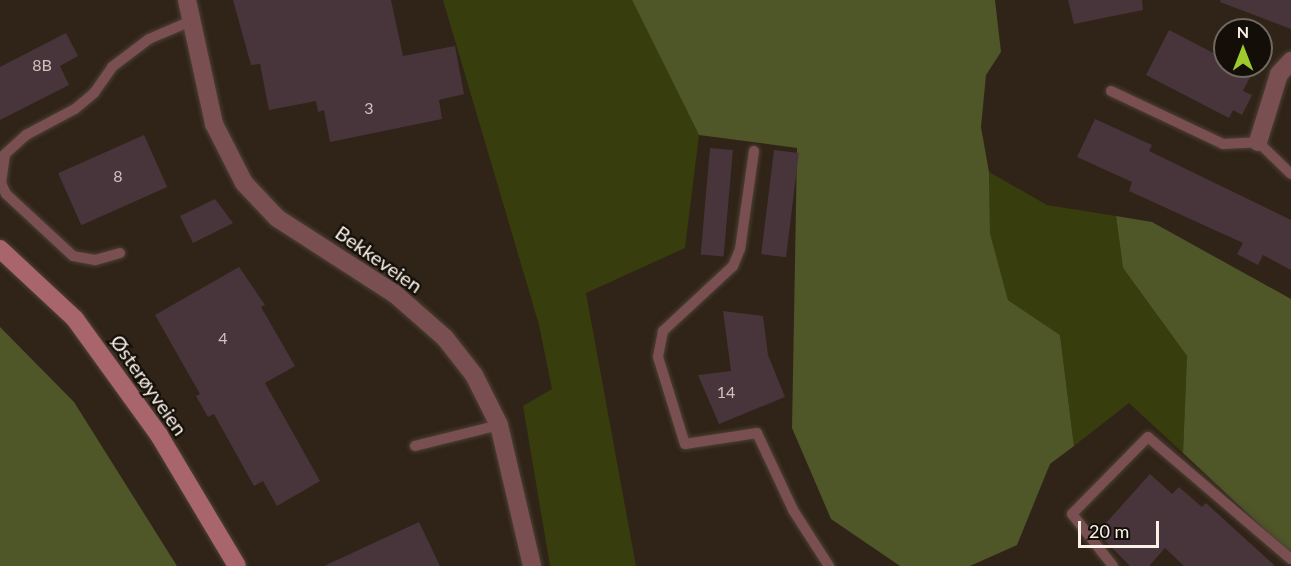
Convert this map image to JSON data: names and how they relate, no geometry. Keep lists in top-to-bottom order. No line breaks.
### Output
{"streets":{"main road":["Østerøyveien"],"street":["Bekkeveien"]},"house_numbers":["8B","3","8","4","14"],"scale_bar":"20 m","north":"top"}
